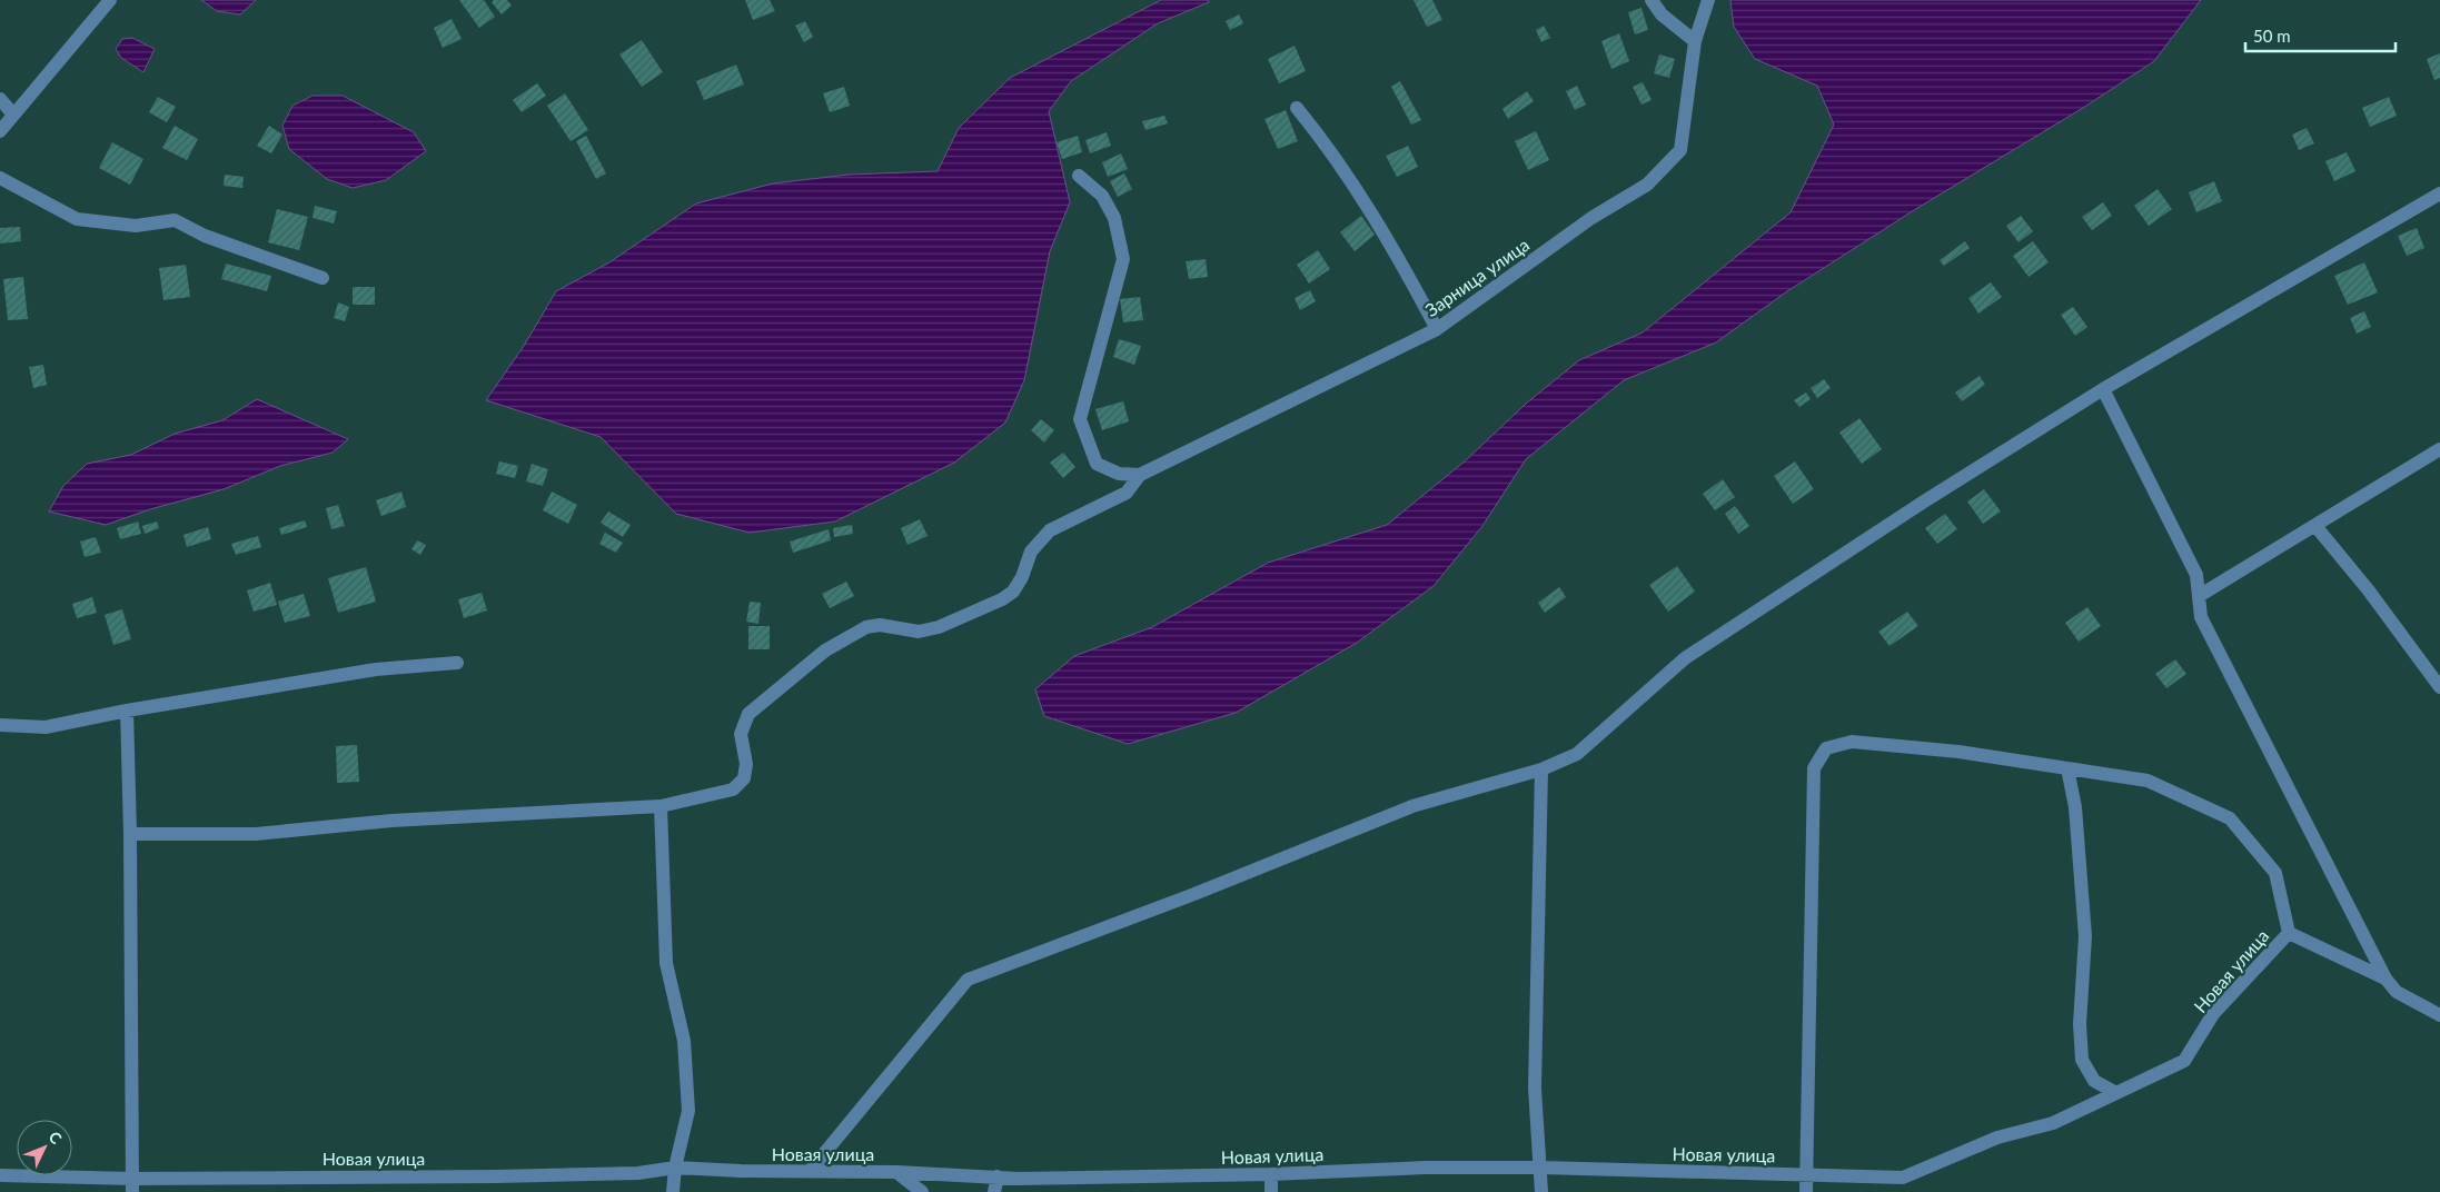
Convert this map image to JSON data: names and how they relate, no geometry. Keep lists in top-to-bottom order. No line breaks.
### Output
{"streets":{"street":["Зарница улица","Новая улица"]},"scale_bar":"50 m","north":"top right"}
